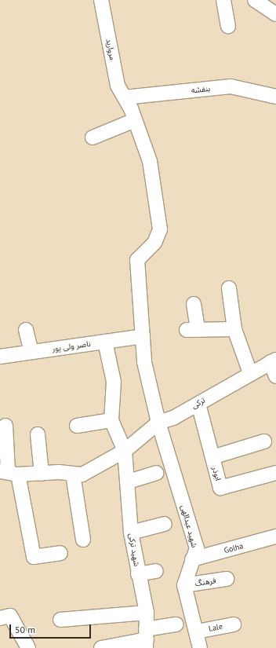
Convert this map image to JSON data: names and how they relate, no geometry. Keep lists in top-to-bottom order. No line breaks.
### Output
{"streets":{"street":["مروارید","بنفشه","ناصر ولی پور","ترکی","ابوذر","شهید عبدالهی","Golha","شهید ترکی","فرهنگ","Lale"]},"crossings":[["مروارید","بنفشه"],["مروارید","ناصر ولی پور"],["مروارید","شهید عبدالهی"],["ناصر ولی پور","شهید عبدالهی"],["ترکی","ابوذر"],["ترکی","شهید عبدالهی"],["ترکی","شهید ترکی"],["شهید عبدالهی","Golha"],["شهید عبدالهی","فرهنگ"]],"scale_bar":"50 m"}
